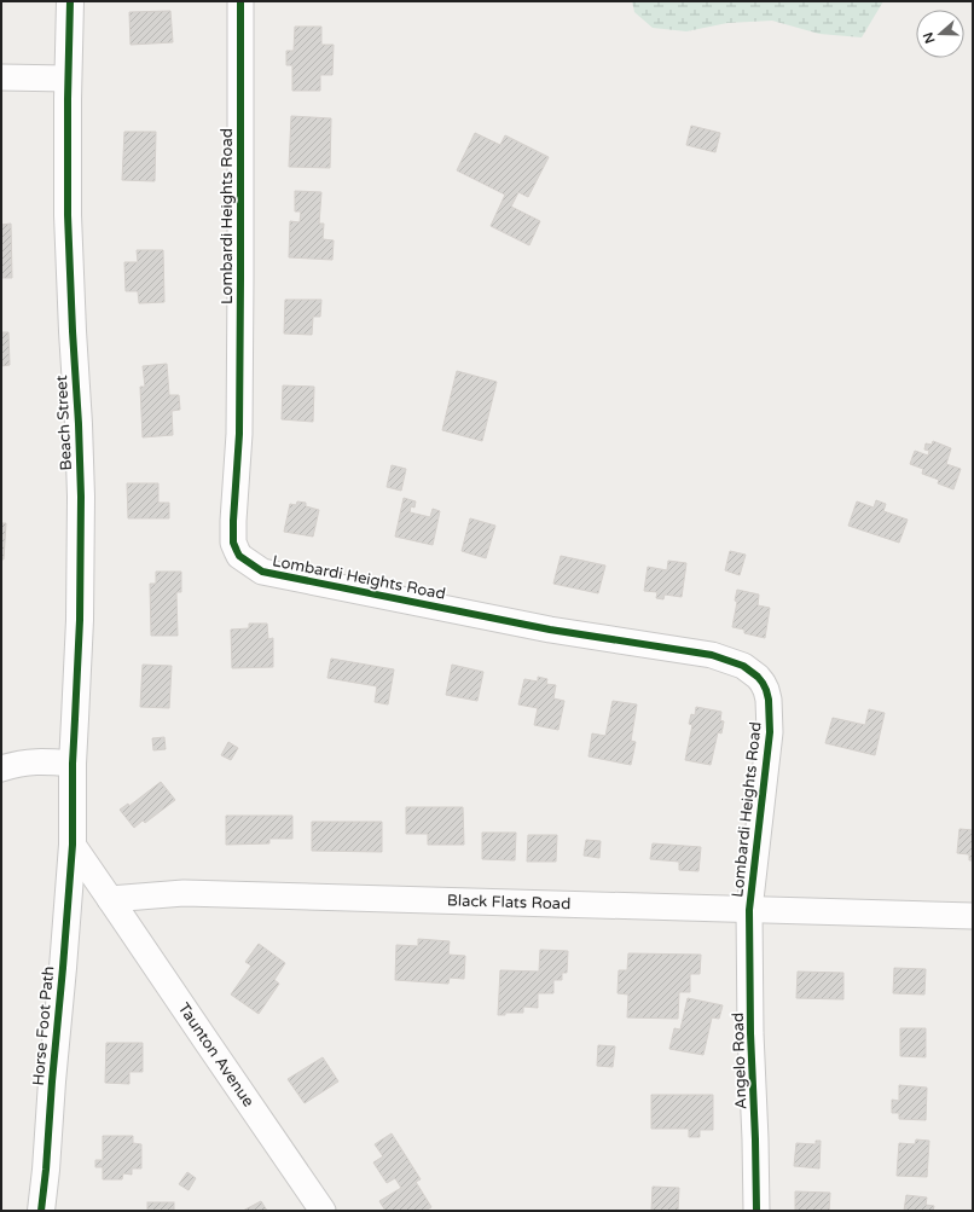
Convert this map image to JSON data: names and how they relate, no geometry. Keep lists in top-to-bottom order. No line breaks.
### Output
{"streets":{"street":["Lombardi Heights Road","Beach Street","Black Flats Road","Horse Foot Path","Taunton Avenue","Angelo Road"]},"crossings":[["Lombardi Heights Road","Black Flats Road"],["Lombardi Heights Road","Angelo Road"],["Beach Street","Horse Foot Path"],["Black Flats Road","Taunton Avenue"],["Black Flats Road","Angelo Road"]],"north":"left"}
